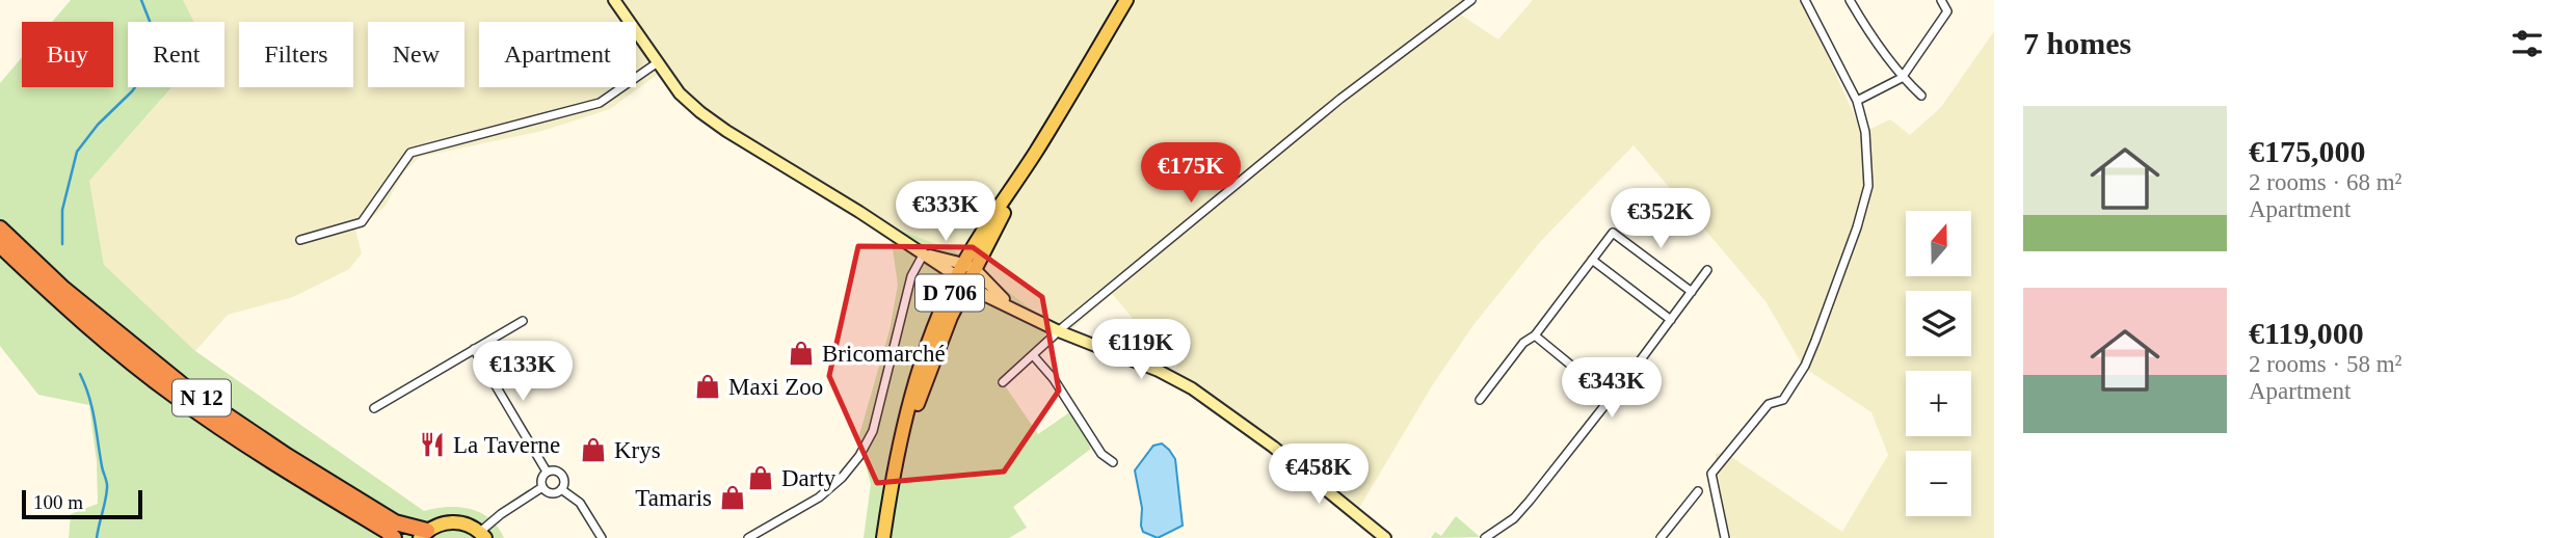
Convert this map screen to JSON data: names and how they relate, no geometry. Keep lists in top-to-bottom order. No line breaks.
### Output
{"streets":{"highway":["N 12"],"main road":["D 706"]},"places":{"shop":["Bricomarché","Maxi Zoo","Krys","Darty","Tamaris"],"restaurant":["La Taverne"]},"scale_bar":"100 m","north":"top","page":{"heading":"7 homes","chip":["Buy","Rent","Filters","New","Apartment"],"list":[{"name":"€175,000","note":"2 rooms · 68 m² · Apartment"},{"name":"€119,000","note":"2 rooms · 58 m² · Apartment"}],"price":["€175K","€333K","€352K","€119K","€133K","€343K","€458K"],"map_buttons":["+","−"],"scale":"100 m"}}
